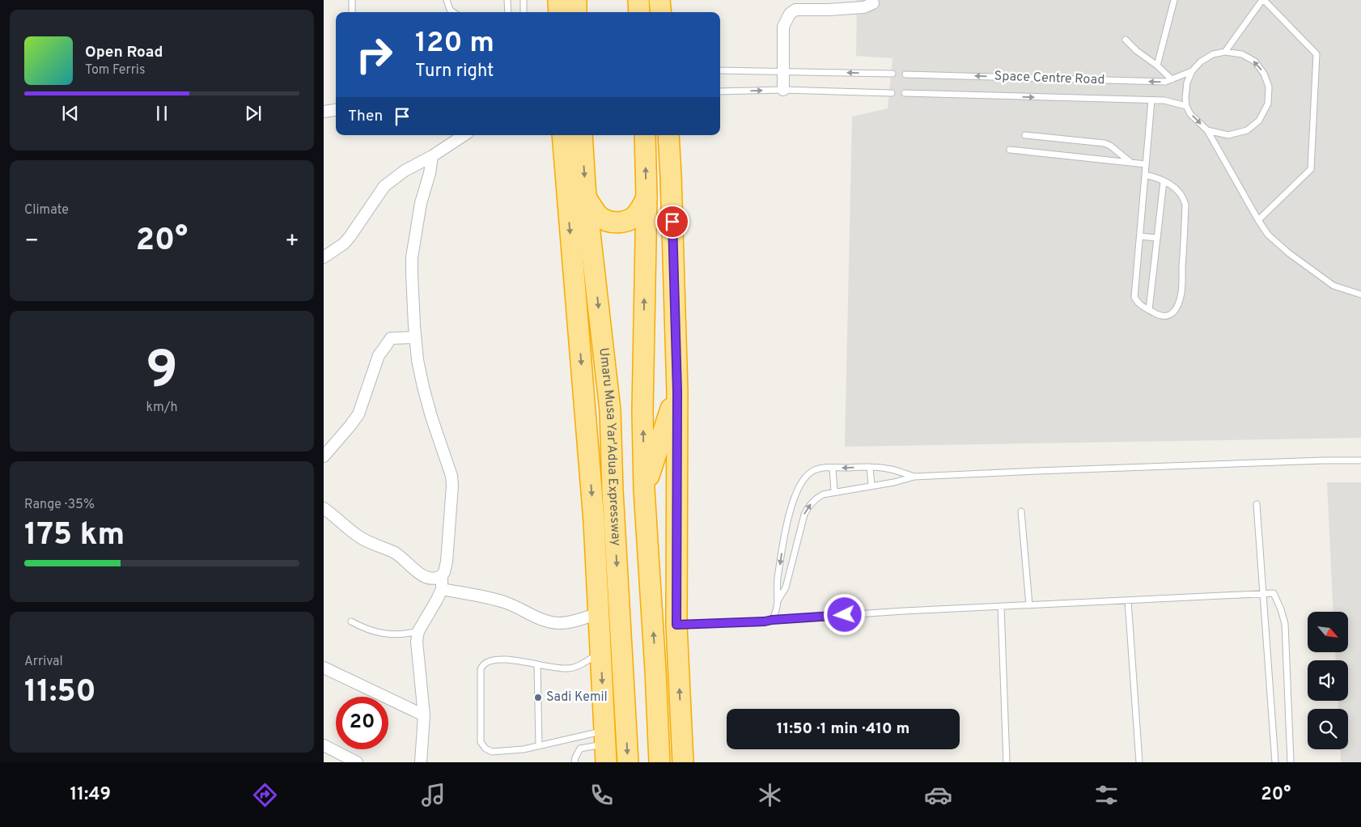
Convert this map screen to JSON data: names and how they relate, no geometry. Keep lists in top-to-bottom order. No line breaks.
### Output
{"streets":{"highway":["Umaru Musa Yar'Adua Expressway"],"lane":["Space Centre Road"]},"places":["Sadi Kemil"],"north":"bottom right","page":{"turn":["120 m","Turn right"],"song":["Open Road","Tom Ferris"],"then":"Then","tile":["Climate",["9","km/h"],["Range · 35%","175 km"],["Arrival","11:50"]],"heat":["−","20°","+"],"limit":"20","trip":"11:50 · 1 min · 410 m","tabs":["11:49","20°"]}}
